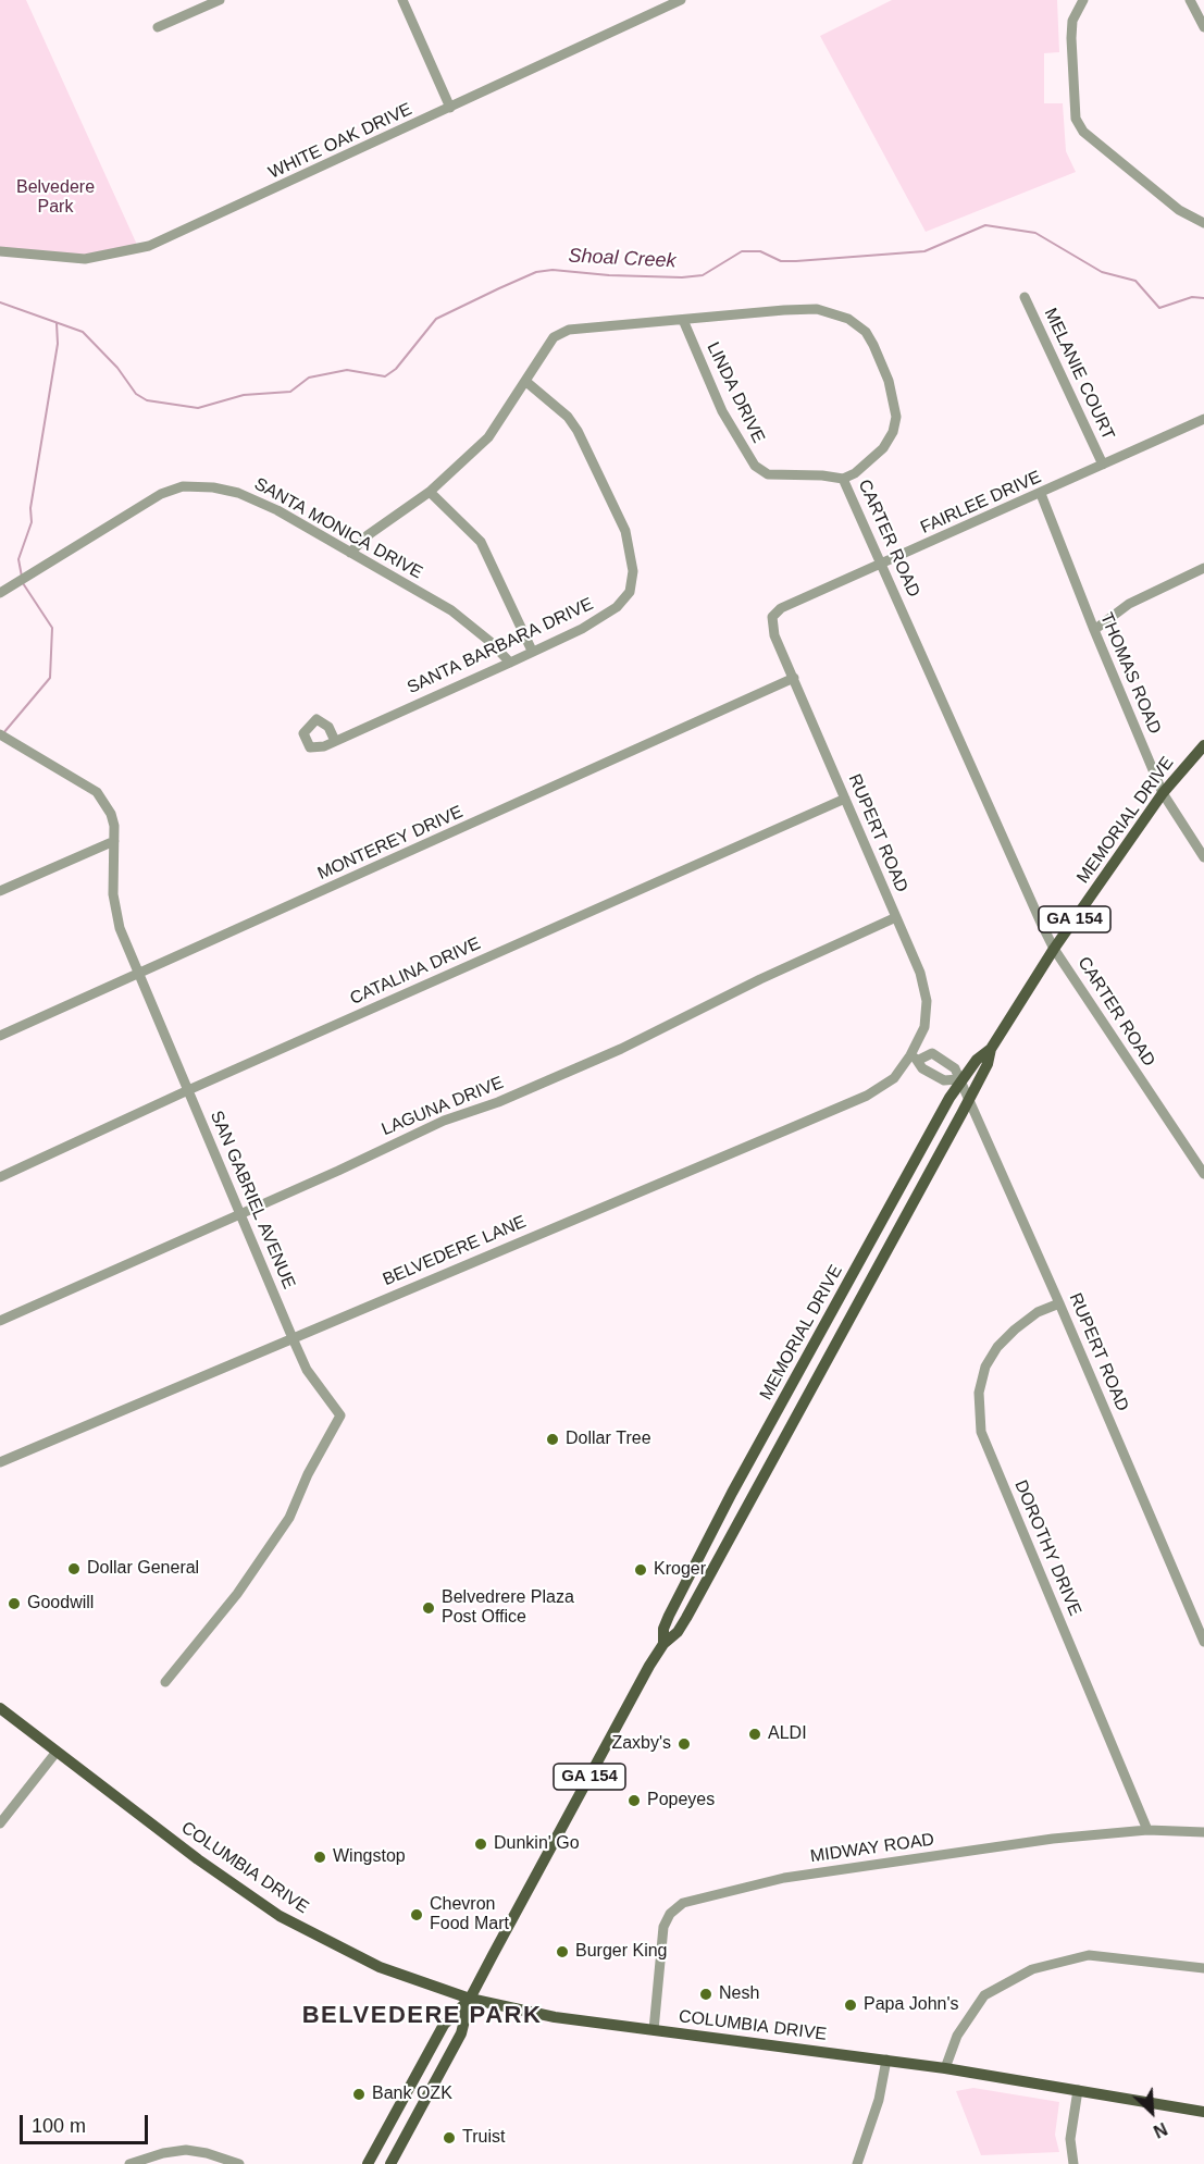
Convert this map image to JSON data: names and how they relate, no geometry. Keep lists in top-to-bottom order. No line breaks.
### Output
{"streets":{"main road":["MEMORIAL DRIVE","GA 154","COLUMBIA DRIVE"],"street":["WHITE OAK DRIVE","MELANIE COURT","LINDA DRIVE","FAIRLEE DRIVE","SANTA MONICA DRIVE","CARTER ROAD","SANTA BARBARA DRIVE","THOMAS ROAD","RUPERT ROAD","MONTEREY DRIVE","CATALINA DRIVE","LAGUNA DRIVE","SAN GABRIEL AVENUE","BELVEDERE LANE","DOROTHY DRIVE","MIDWAY ROAD"]},"crossings":[["MELANIE COURT","FAIRLEE DRIVE"],["LINDA DRIVE","CARTER ROAD"],["FAIRLEE DRIVE","CARTER ROAD"],["FAIRLEE DRIVE","THOMAS ROAD"],["FAIRLEE DRIVE","RUPERT ROAD"],["SANTA MONICA DRIVE","CARTER ROAD"],["SANTA MONICA DRIVE","SANTA BARBARA DRIVE"],["CARTER ROAD","SANTA BARBARA DRIVE"],["CARTER ROAD","MEMORIAL DRIVE"],["THOMAS ROAD","MEMORIAL DRIVE"],["MEMORIAL DRIVE","RUPERT ROAD"],["MEMORIAL DRIVE","COLUMBIA DRIVE"],["RUPERT ROAD","MONTEREY DRIVE"],["RUPERT ROAD","CATALINA DRIVE"],["RUPERT ROAD","LAGUNA DRIVE"],["RUPERT ROAD","BELVEDERE LANE"],["RUPERT ROAD","DOROTHY DRIVE"],["MONTEREY DRIVE","SAN GABRIEL AVENUE"],["CATALINA DRIVE","SAN GABRIEL AVENUE"],["LAGUNA DRIVE","SAN GABRIEL AVENUE"],["SAN GABRIEL AVENUE","BELVEDERE LANE"],["DOROTHY DRIVE","MIDWAY ROAD"],["MIDWAY ROAD","COLUMBIA DRIVE"]],"districts":["BELVEDERE PARK"],"water":["Shoal Creek"],"parks":["Belvedere Park"],"places":["Dollar Tree","Dollar General","Kroger","Goodwill","Belvedrere Plaza Post Office","ALDI","Zaxby's","Popeyes","Dunkin' Go","Wingstop","Chevron Food Mart","Burger King","Nesh","Papa John's","Bank OZK","Truist"],"scale_bar":"100 m","north":"bottom right"}
